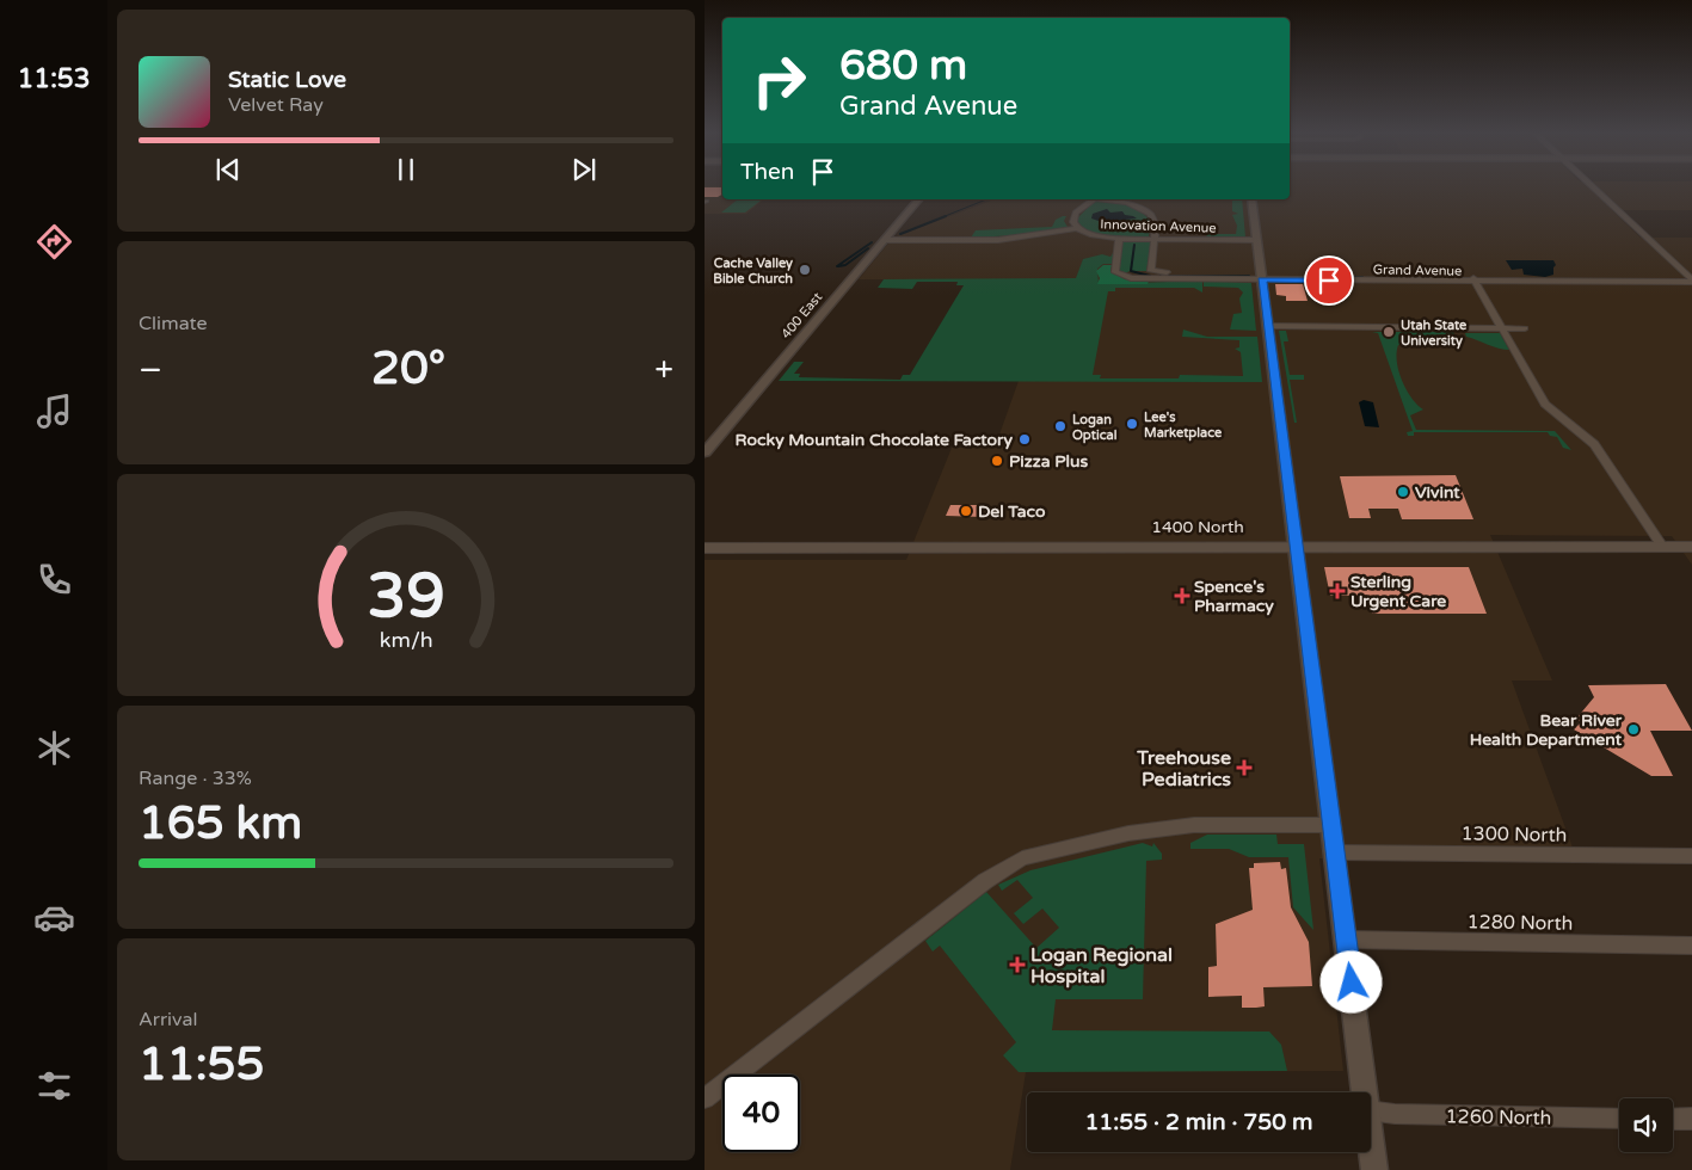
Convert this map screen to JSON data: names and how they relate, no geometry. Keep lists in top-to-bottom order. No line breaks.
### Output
{"streets":{"main road":["1400 North"],"street":["Innovation Avenue","Grand Avenue","400 East","1300 North","1280 North","1260 North"]},"crossings":[["Innovation Avenue","Grand Avenue"],["Innovation Avenue","400 East"]],"places":{"other":["Cache Valley Bible Church","Utah State University","Lee's Marketplace","Logan Optical","Rocky Mountain Chocolate Factory","Pizza Plus","Vivint","Del Taco","Bear River Health Department"],"health":["Sterling Urgent Care","Spence's Pharmacy","Treehouse Pediatrics","Logan Regional Hospital"]},"page":{"tabs":"11:53","turn":["680 m","Grand Avenue"],"song":["Static Love","Velvet Ray"],"then":"Then","tile":["Climate",["Range · 33%","165 km"],["Arrival","11:55"]],"heat":["−","20°","+"],"limit":"40","trip":"11:55 · 2 min · 750 m","gauge":["39","km/h"]}}
